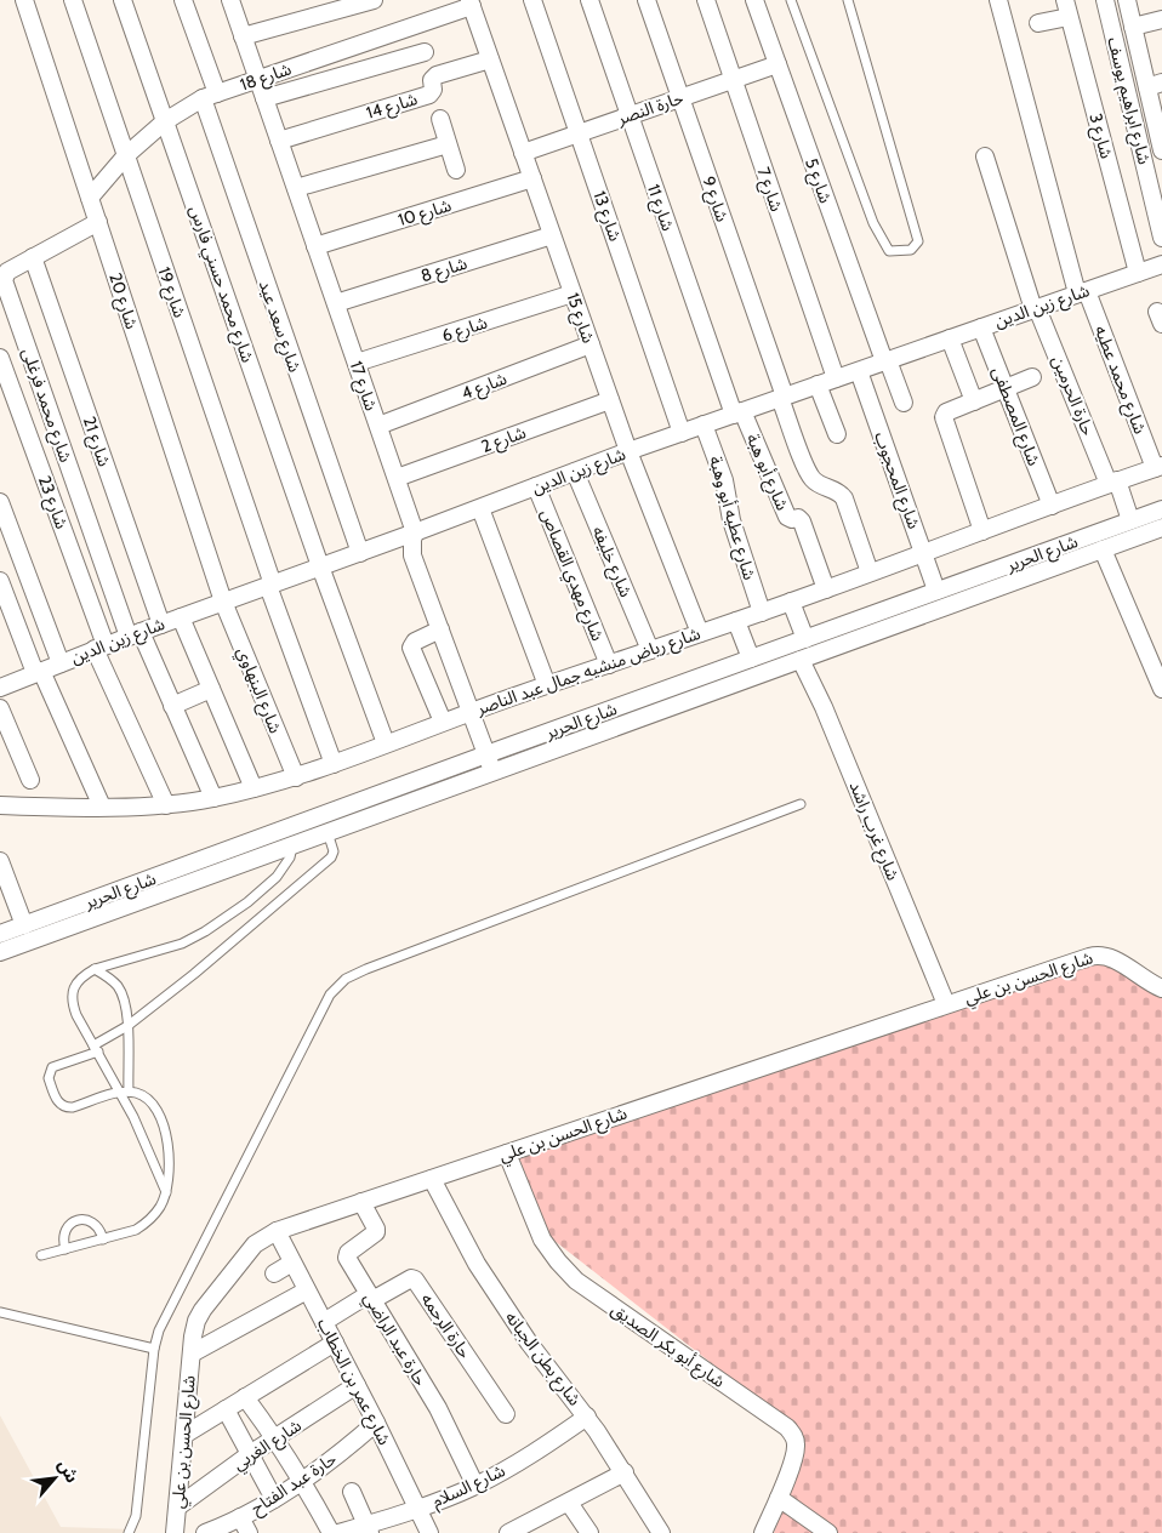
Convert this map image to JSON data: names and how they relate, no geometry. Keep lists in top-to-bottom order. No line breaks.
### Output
{"streets":{"street":["شارع 18","شارع ابراهيم يوسف","شارع 14","حارة النصر","شارع 3","شارع 5","شارع 7","شارع 9","شارع 11","شارع 10","شارع 13","شارع 8","شارع محمد حسني فارس","شارع 19","شارع 20","شارع زين الدين","شارع 15","شارع سعد عيد","شارع 6","شارع محمد عطيه","شارع 17","شارع 4","حارة الحرمين","شارع محمد فرغلى","شارع المصطفى","شارع 2","شارع 21","شارع أبو هبة","شارع المحجوب","شارع 23","شارع عطيه أبو وهبة","شارع الحرير","شارع خليفه","شارع مهدي القصاص","شارع رياض منشيه جمال عبد الناصر","شارع البنهاوي","شارع غرب راشد","شارع الحسن بن علي","حارة الرحمه","حارة عبد الراضي","شارع أبو بكر الصديق","شارع بطن الجبانه","شارع عمر بن الخطاب","شارع الغربي","حارة عبد الفتاح","شارع السلام"]},"crossings":[["شارع 18","شارع محمد حسني فارس"],["شارع 18","شارع 19"],["شارع 18","شارع 20"],["شارع 18","شارع 15"],["شارع 18","شارع سعد عيد"],["شارع 18","شارع 17"],["شارع 14","شارع 15"],["شارع 14","شارع 17"],["حارة النصر","شارع 5"],["حارة النصر","شارع 7"],["حارة النصر","شارع 9"],["حارة النصر","شارع 11"],["حارة النصر","شارع 13"],["حارة النصر","شارع 15"],["شارع 3","شارع زين الدين"],["شارع 5","شارع زين الدين"],["شارع 7","شارع زين الدين"],["شارع 9","شارع زين الدين"],["شارع 11","شارع زين الدين"],["شارع 11","شارع أبو هبة"],["شارع 10","شارع 15"],["شارع 10","شارع 17"],["شارع 13","شارع زين الدين"],["شارع 8","شارع 15"],["شارع 8","شارع 17"],["شارع محمد حسني فارس","شارع زين الدين"],["شارع محمد حسني فارس","شارع رياض منشيه جمال عبد الناصر"],["شارع 19","شارع زين الدين"],["شارع 19","شارع رياض منشيه جمال عبد الناصر"],["شارع 20","شارع زين الدين"],["شارع 20","شارع محمد فرغلى"],["شارع 20","شارع البنهاوي"],["شارع زين الدين","شارع 15"],["شارع زين الدين","شارع سعد عيد"],["شارع زين الدين","شارع محمد عطيه"],["شارع زين الدين","شارع 17"],["شارع زين الدين","حارة الحرمين"],["شارع زين الدين","شارع محمد فرغلى"],["شارع زين الدين","شارع المصطفى"],["شارع زين الدين","شارع 21"],["شارع زين الدين","شارع أبو هبة"],["شارع زين الدين","شارع المحجوب"],["شارع زين الدين","شارع 23"],["شارع زين الدين","شارع عطيه أبو وهبة"],["شارع زين الدين","شارع خليفه"],["شارع زين الدين","شارع مهدي القصاص"],["شارع زين الدين","شارع البنهاوي"],["شارع 15","شارع 6"],["شارع 15","شارع 4"],["شارع 15","شارع 2"],["شارع 15","شارع رياض منشيه جمال عبد الناصر"],["شارع 6","شارع 17"],["شارع محمد عطيه","شارع رياض منشيه جمال عبد الناصر"],["شارع 17","شارع 4"],["شارع 17","شارع 2"],["شارع 17","شارع الحرير"],["شارع 17","شارع رياض منشيه جمال عبد الناصر"],["حارة الحرمين","شارع الحرير"],["حارة الحرمين","شارع رياض منشيه جمال عبد الناصر"],["شارع محمد فرغلى","شارع 21"],["شارع المصطفى","شارع رياض منشيه جمال عبد الناصر"],["شارع أبو هبة","شارع رياض منشيه جمال عبد الناصر"],["شارع المحجوب","شارع الحرير"],["شارع المحجوب","شارع رياض منشيه جمال عبد الناصر"],["شارع 23","شارع رياض منشيه جمال عبد الناصر"],["شارع عطيه أبو وهبة","شارع رياض منشيه جمال عبد الناصر"],["شارع الحرير","شارع غرب راشد"],["شارع خليفه","شارع رياض منشيه جمال عبد الناصر"],["شارع مهدي القصاص","شارع رياض منشيه جمال عبد الناصر"],["شارع رياض منشيه جمال عبد الناصر","شارع البنهاوي"],["شارع غرب راشد","شارع الحسن بن علي"],["شارع الحسن بن علي","حارة عبد الراضي"],["شارع الحسن بن علي","شارع أبو بكر الصديق"],["شارع الحسن بن علي","شارع بطن الجبانه"],["شارع الحسن بن علي","شارع عمر بن الخطاب"],["شارع الحسن بن علي","شارع الغربي"],["حارة الرحمه","حارة عبد الراضي"],["حارة عبد الراضي","شارع السلام"],["شارع بطن الجبانه","شارع السلام"],["شارع عمر بن الخطاب","شارع الغربي"],["شارع عمر بن الخطاب","حارة عبد الفتاح"],["شارع عمر بن الخطاب","شارع السلام"]],"north":"top right"}
